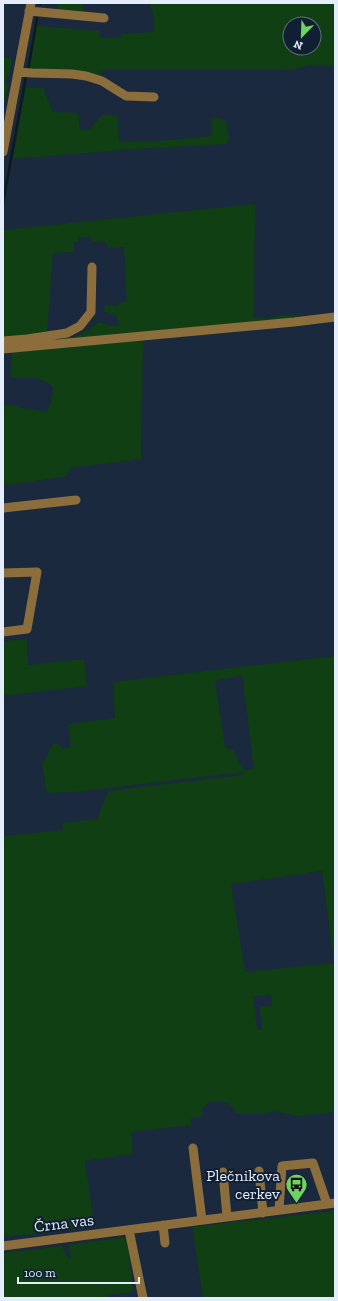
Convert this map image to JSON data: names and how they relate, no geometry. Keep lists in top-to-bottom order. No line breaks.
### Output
{"streets":{"street":["Črna vas"]},"places":{"bus stop":["Plečnikova cerkev"]},"scale_bar":"100 m","north":"bottom left"}
